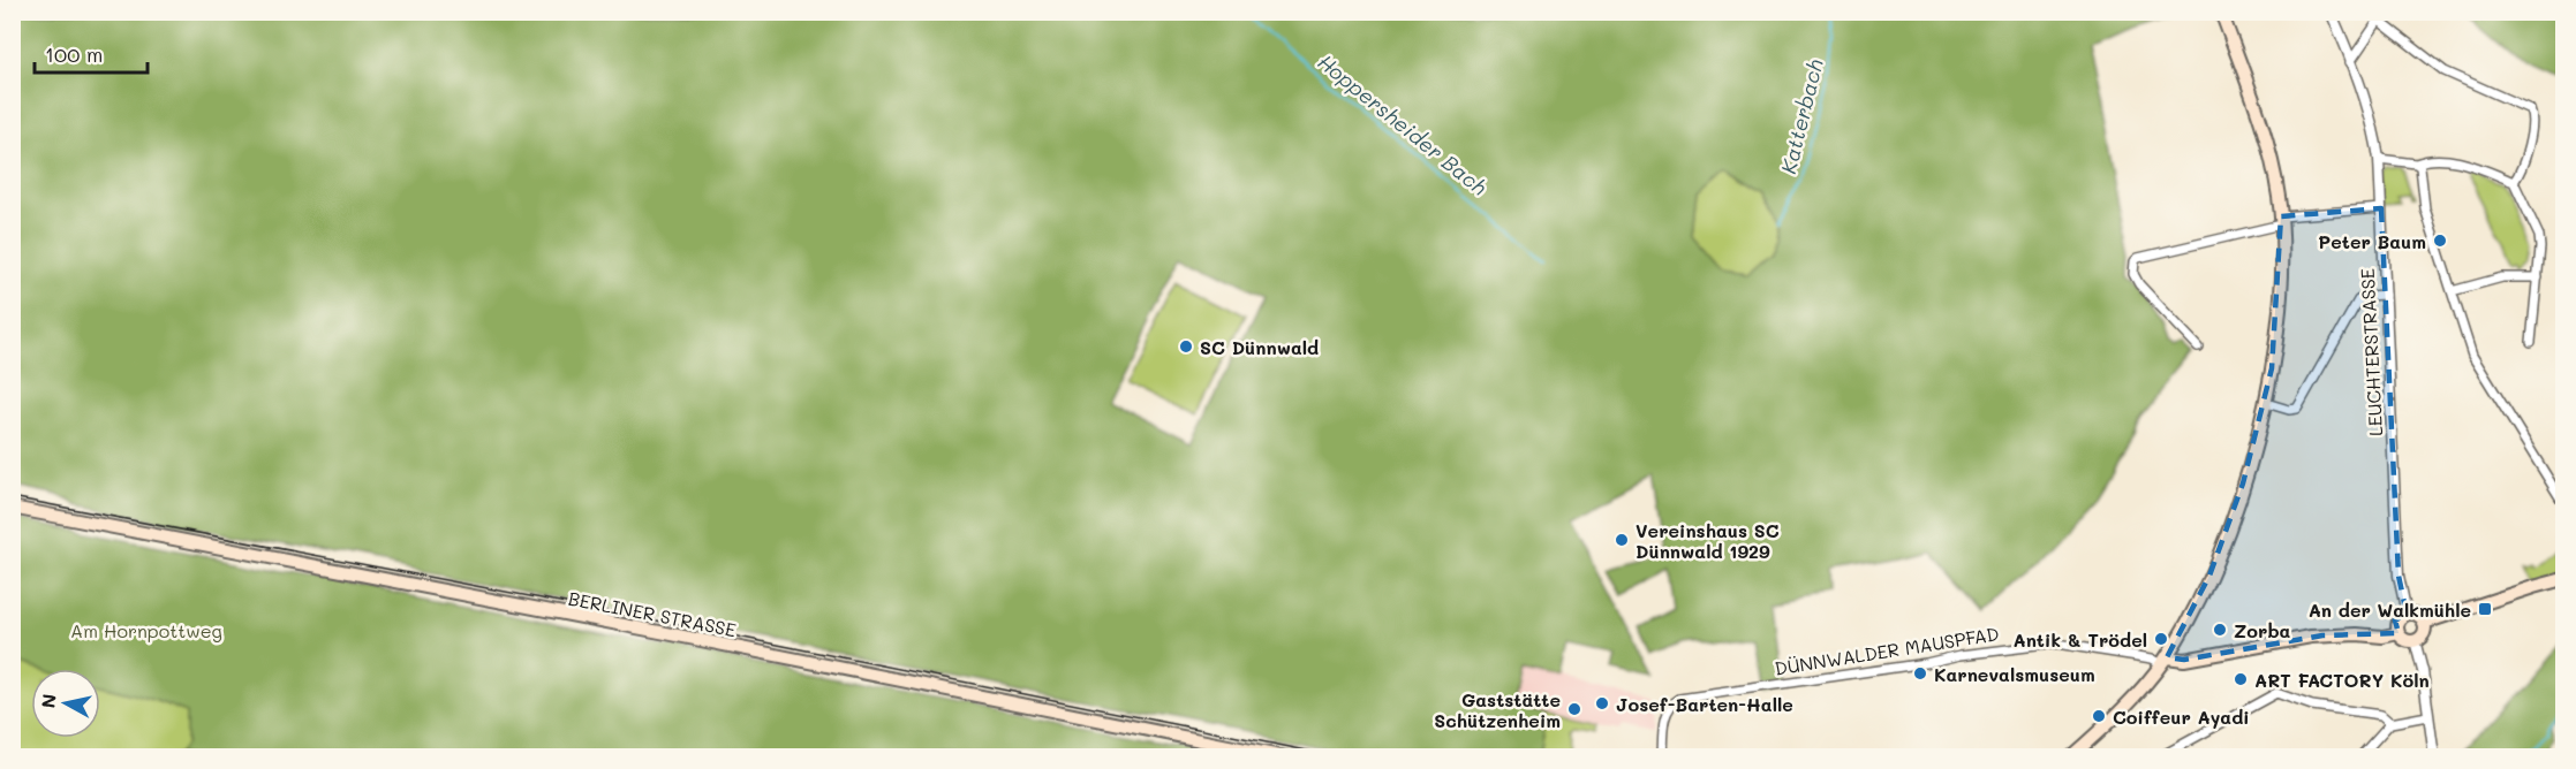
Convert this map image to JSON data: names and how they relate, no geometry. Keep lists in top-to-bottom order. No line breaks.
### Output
{"streets":{"main road":["BERLINER STRASSE","DÜNNWALDER MAUSPFAD"],"street":["LEUCHTERSTRASSE"]},"crossings":[["LEUCHTERSTRASSE","DÜNNWALDER MAUSPFAD"]],"water":["Katterbach","Hoppersheider Bach"],"parks":["Am Hornpottweg"],"places":{"other":["Peter Baum","SC Dünnwald","Vereinshaus SC Dünnwald 1929","Zorba","Antik & Trödel","Karnevalsmuseum","ART FACTORY Köln","Josef-Barten-Halle","Gaststätte Schützenheim","Coiffeur Ayadi"],"transit":["An der Walkmühle"]},"scale_bar":"100 m","north":"left"}
